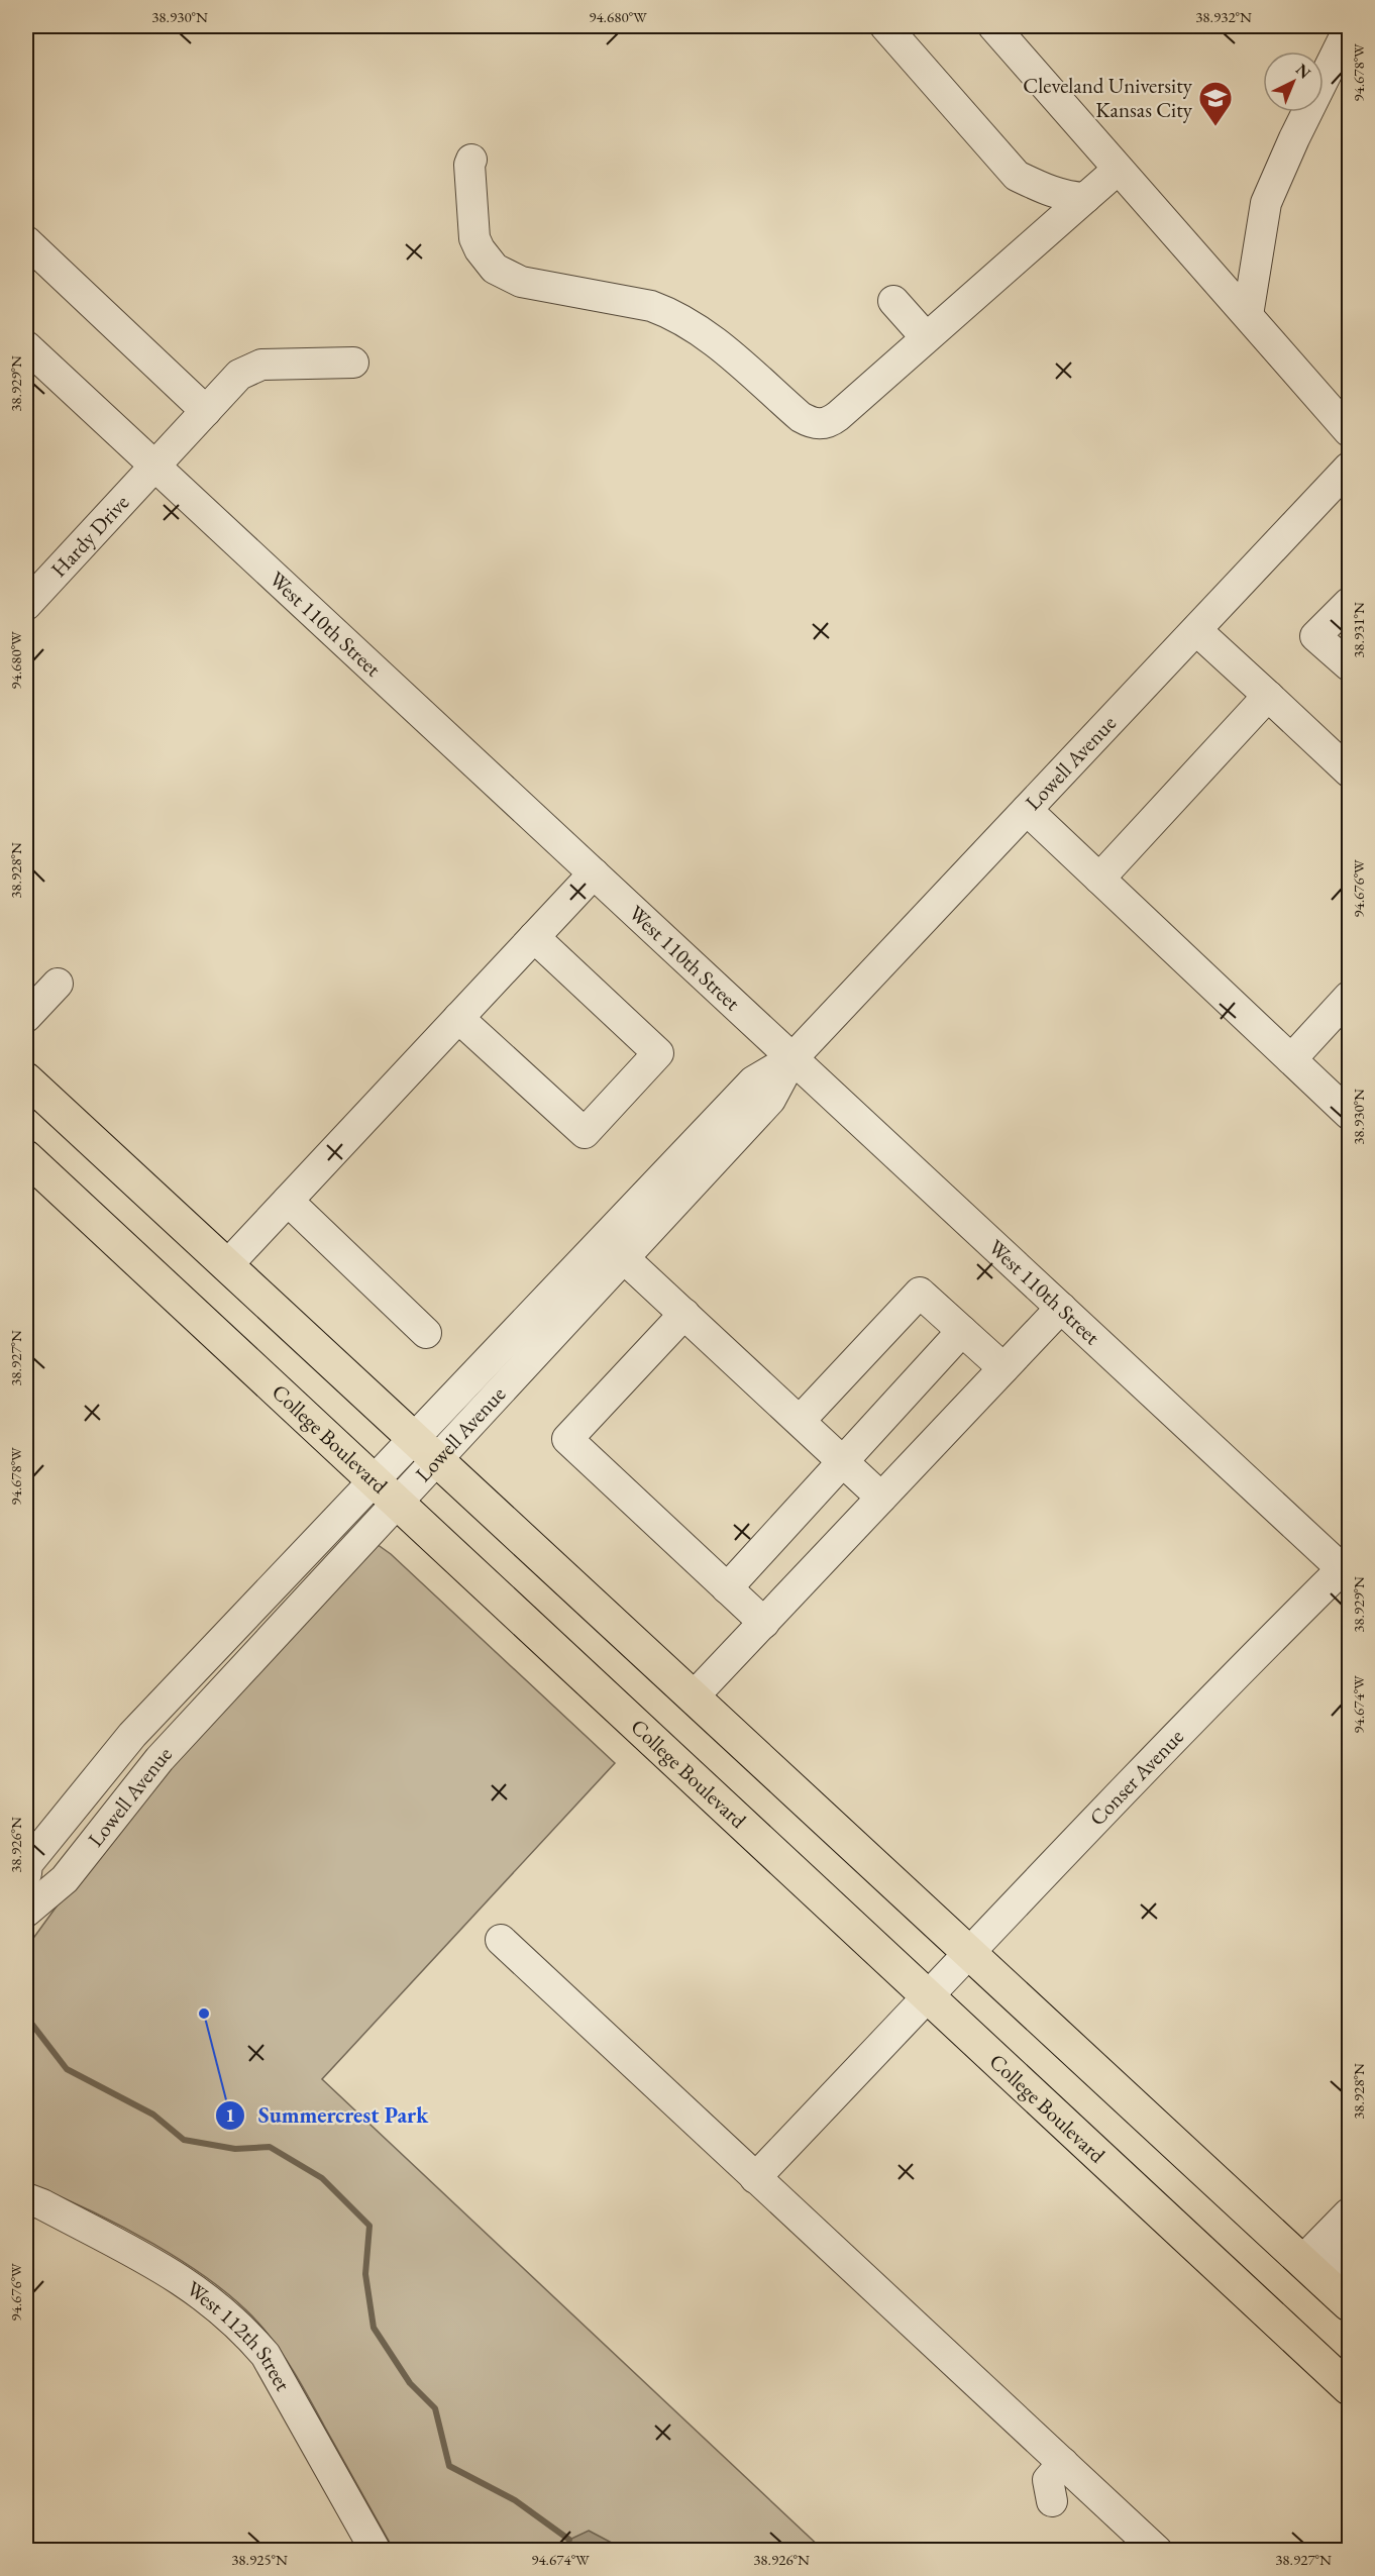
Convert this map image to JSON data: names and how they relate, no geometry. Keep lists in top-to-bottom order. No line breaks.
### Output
{"streets":{"main road":["College Boulevard"],"street":["Hardy Drive","West 110th Street","Lowell Avenue","Conser Avenue","West 112th Street"]},"crossings":[["Hardy Drive","West 110th Street"],["West 110th Street","Lowell Avenue"],["West 110th Street","Conser Avenue"],["Lowell Avenue","College Boulevard"],["College Boulevard","Conser Avenue"]],"places":{"school or university":["Cleveland University Kansas City"],"other":["Summercrest Park"]},"north":"top right","coordinates":["38.930°N","94.680°W","38.932°N","94.678°W","38.929°N","38.931°N","38.928°N","94.676°W","38.927°N","94.674°W","38.926°N","38.925°N"]}
